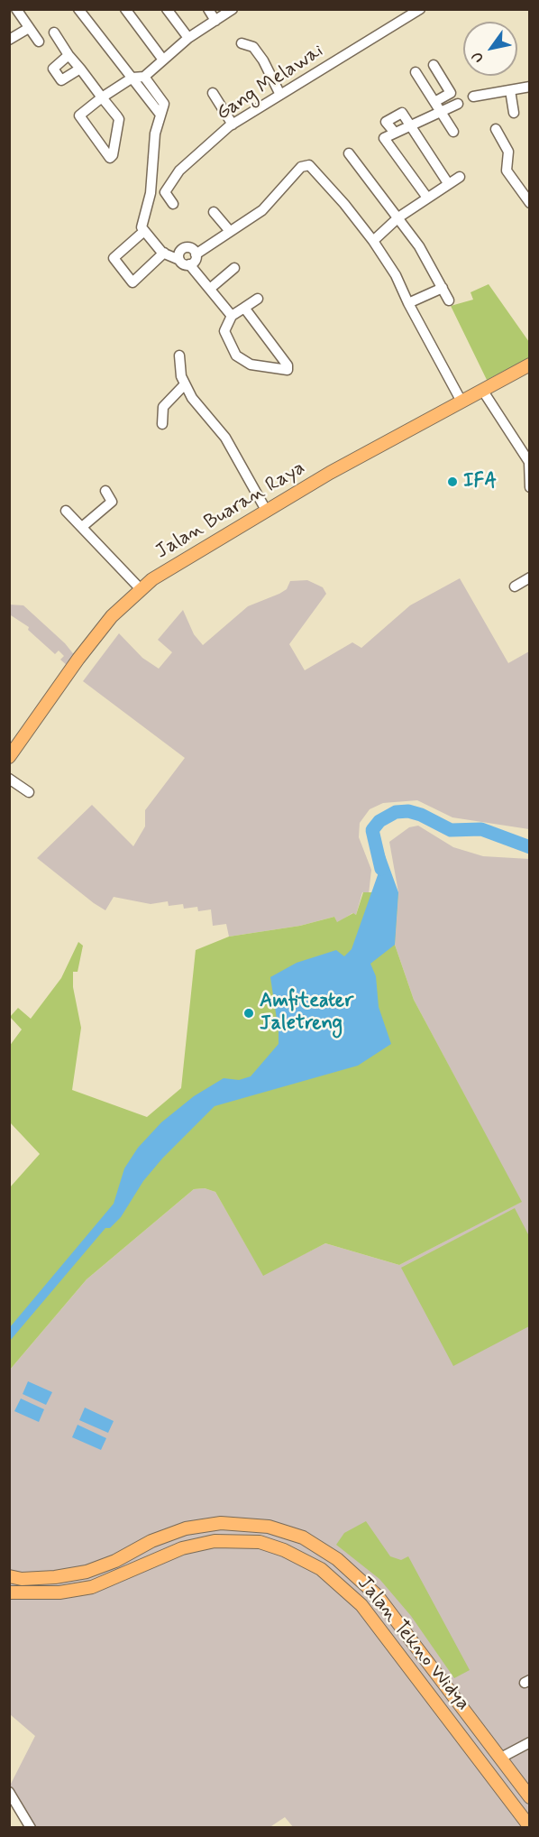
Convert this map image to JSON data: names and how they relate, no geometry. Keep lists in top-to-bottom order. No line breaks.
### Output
{"streets":{"main road":["Jalan Buaran Raya","Jalan Tekno Widya"],"street":["Gang Melawai"]},"places":["IFA","Amfiteater Jaletreng"],"north":"bottom left"}
